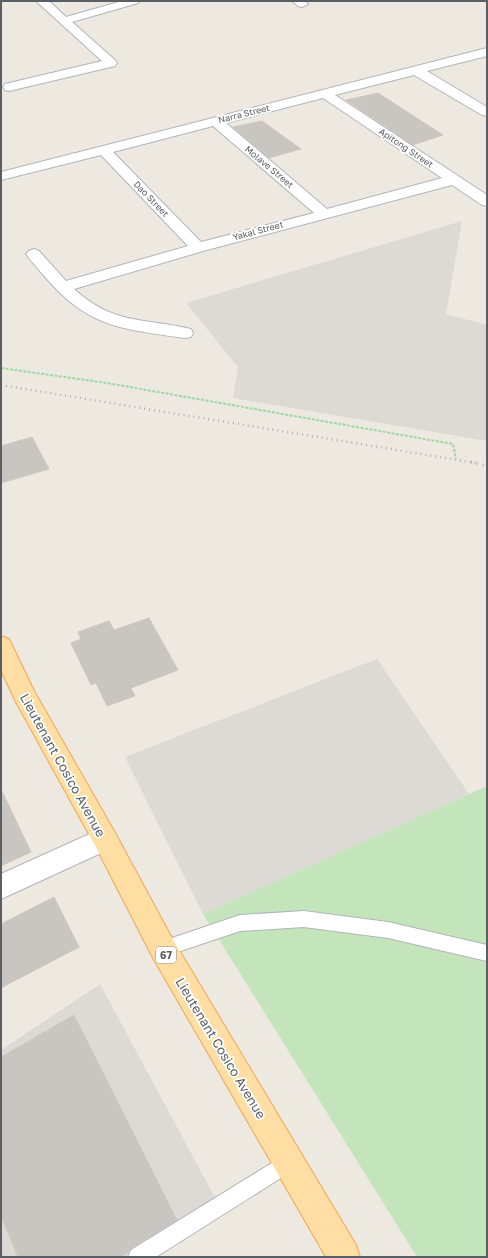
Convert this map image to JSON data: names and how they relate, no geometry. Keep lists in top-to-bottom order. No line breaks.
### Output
{"streets":{"main road":["Lieutenant Cosico Avenue","67"],"street":["Narra Street","Apitong Street","Molave Street","Dao Street","Yakal Street"]},"crossings":[["Narra Street","Apitong Street"],["Narra Street","Molave Street"],["Narra Street","Dao Street"],["Apitong Street","Yakal Street"],["Molave Street","Yakal Street"],["Dao Street","Yakal Street"]]}
